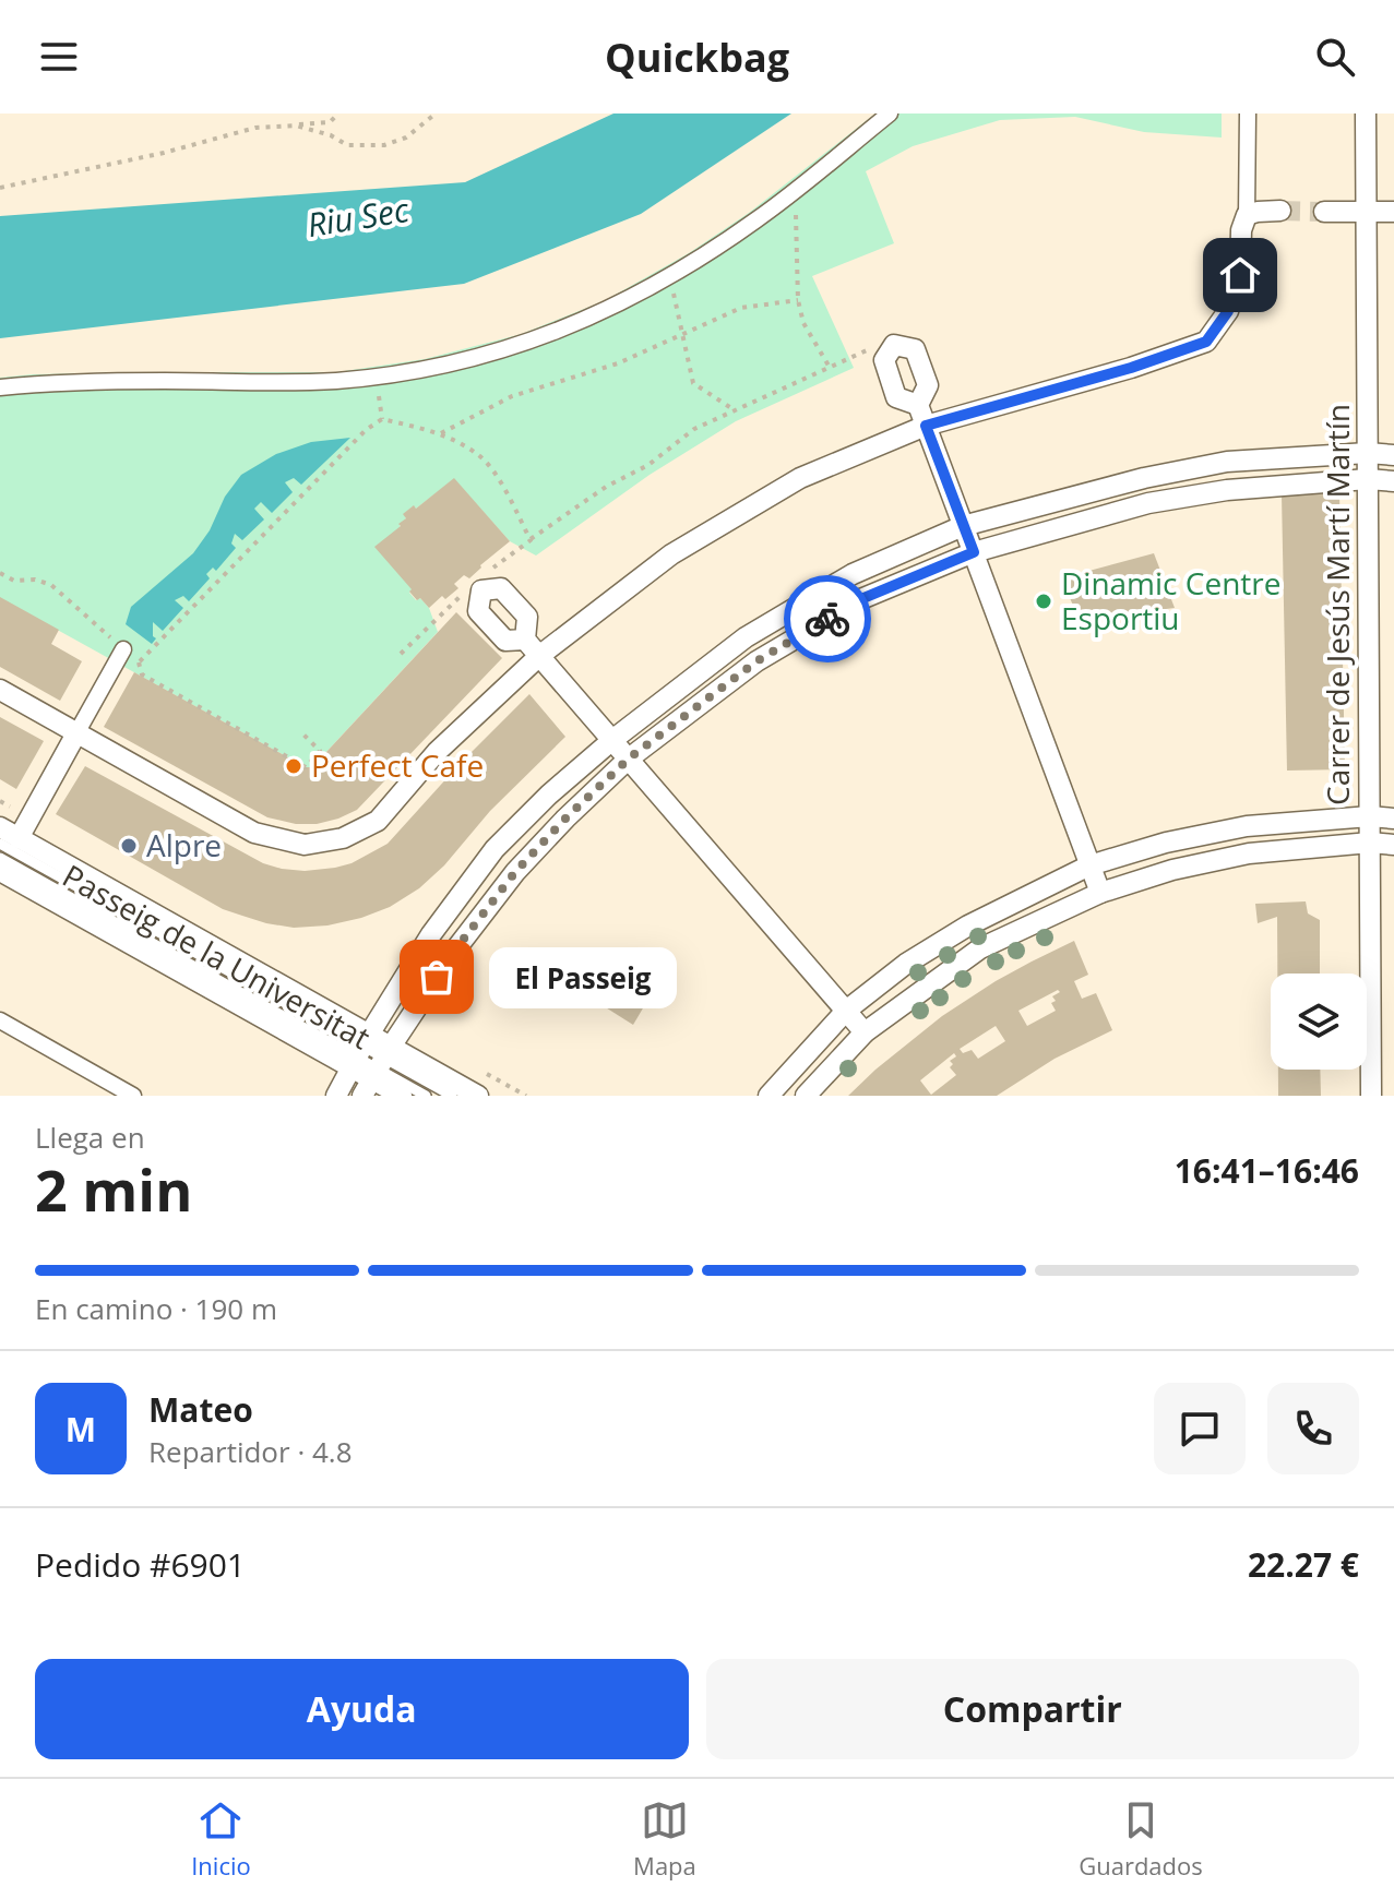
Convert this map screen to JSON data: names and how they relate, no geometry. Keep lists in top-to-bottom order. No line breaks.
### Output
{"streets":{"street":["Carrer de Jesús Martí Martín","Passeig de la Universitat"]},"water":["Riu Sec"],"places":["Dinamic Centre Esportiu","Perfect Cafe","Alpre","El Passeig"],"page":{"header":"Quickbag","bubble":"El Passeig","heading":["2 min","Llega en","16:41–16:46"],"panel":["Mateo","Repartidor · 4.8","Pedido #6901","22.27 €"],"bar":"En camino · 190 m","round":"M","buttons":["Ayuda","Compartir"],"tabs":["Inicio","Mapa","Guardados"]}}
